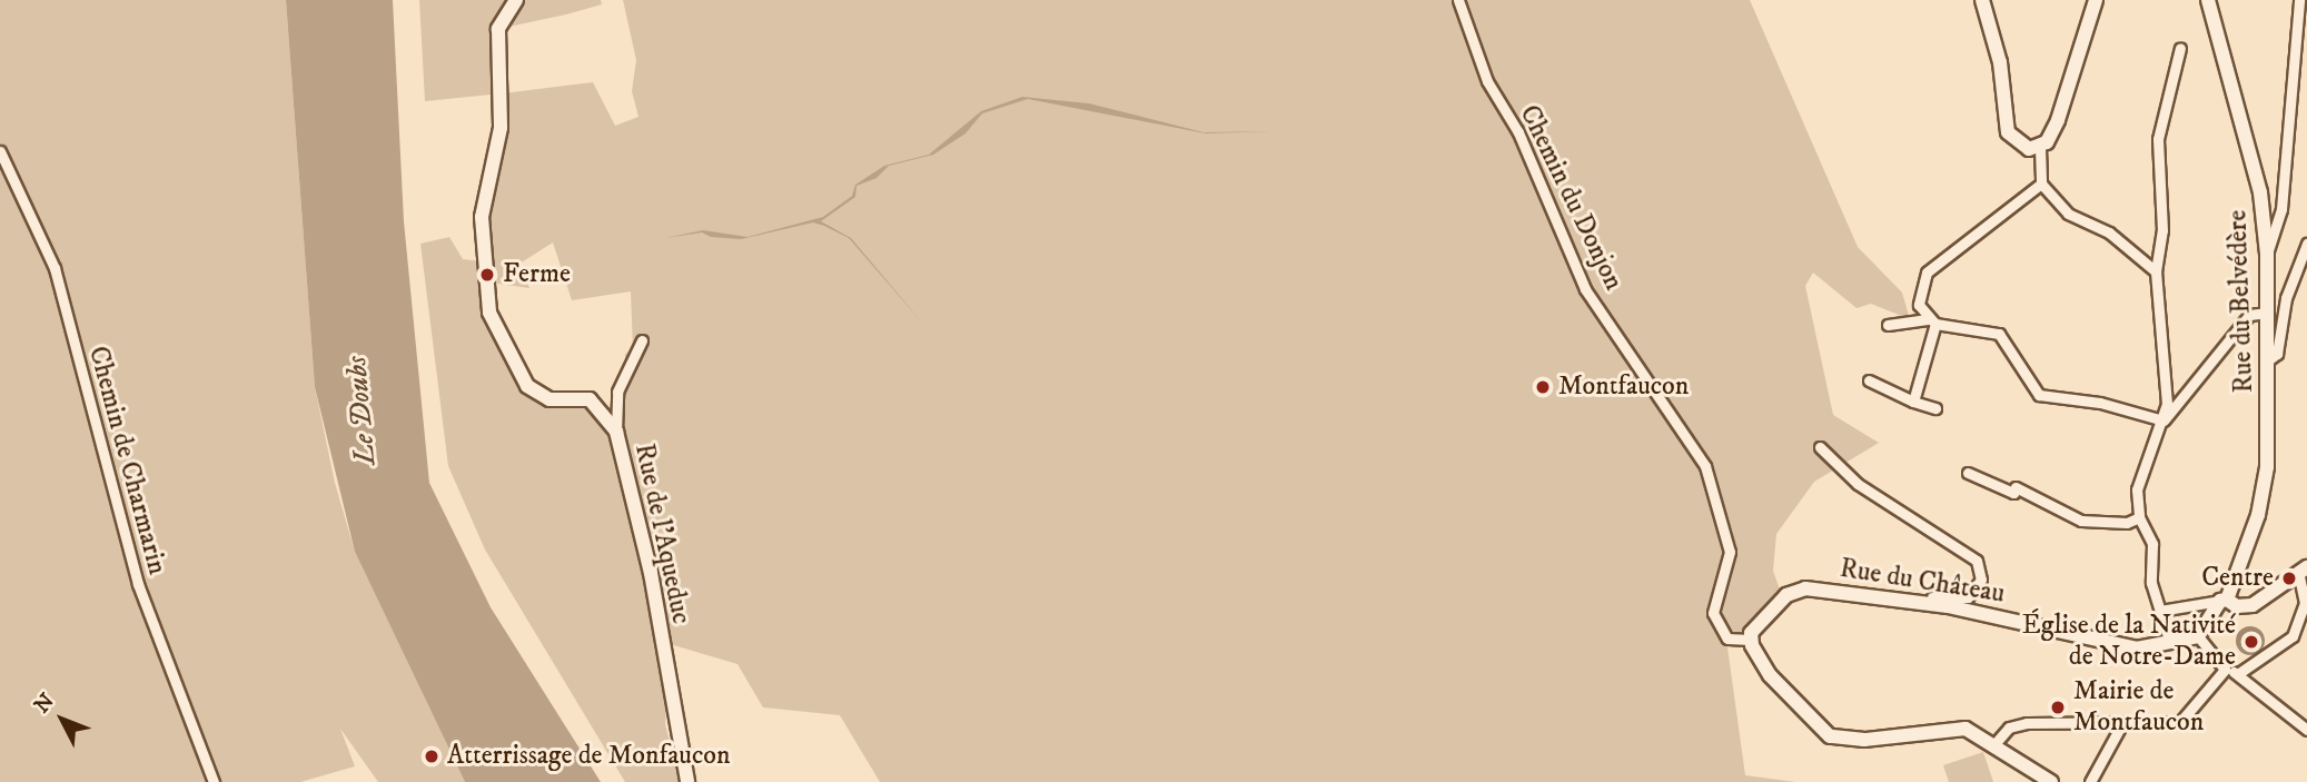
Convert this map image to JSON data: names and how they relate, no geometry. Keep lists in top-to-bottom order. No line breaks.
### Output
{"streets":{"street":["Chemin du Donjon","Rue du Belvédère","Chemin de Charmarin","Rue de l'Aqueduc","Rue du Château"]},"crossings":[["Chemin du Donjon","Rue du Château"],["Rue du Belvédère","Rue du Château"]],"water":["Le Doubs"],"places":["Ferme","Montfaucon","Centre","Église de la Nativité de Notre-Dame","Mairie de Montfaucon","Atterrissage de Monfaucon"],"north":"top left"}
